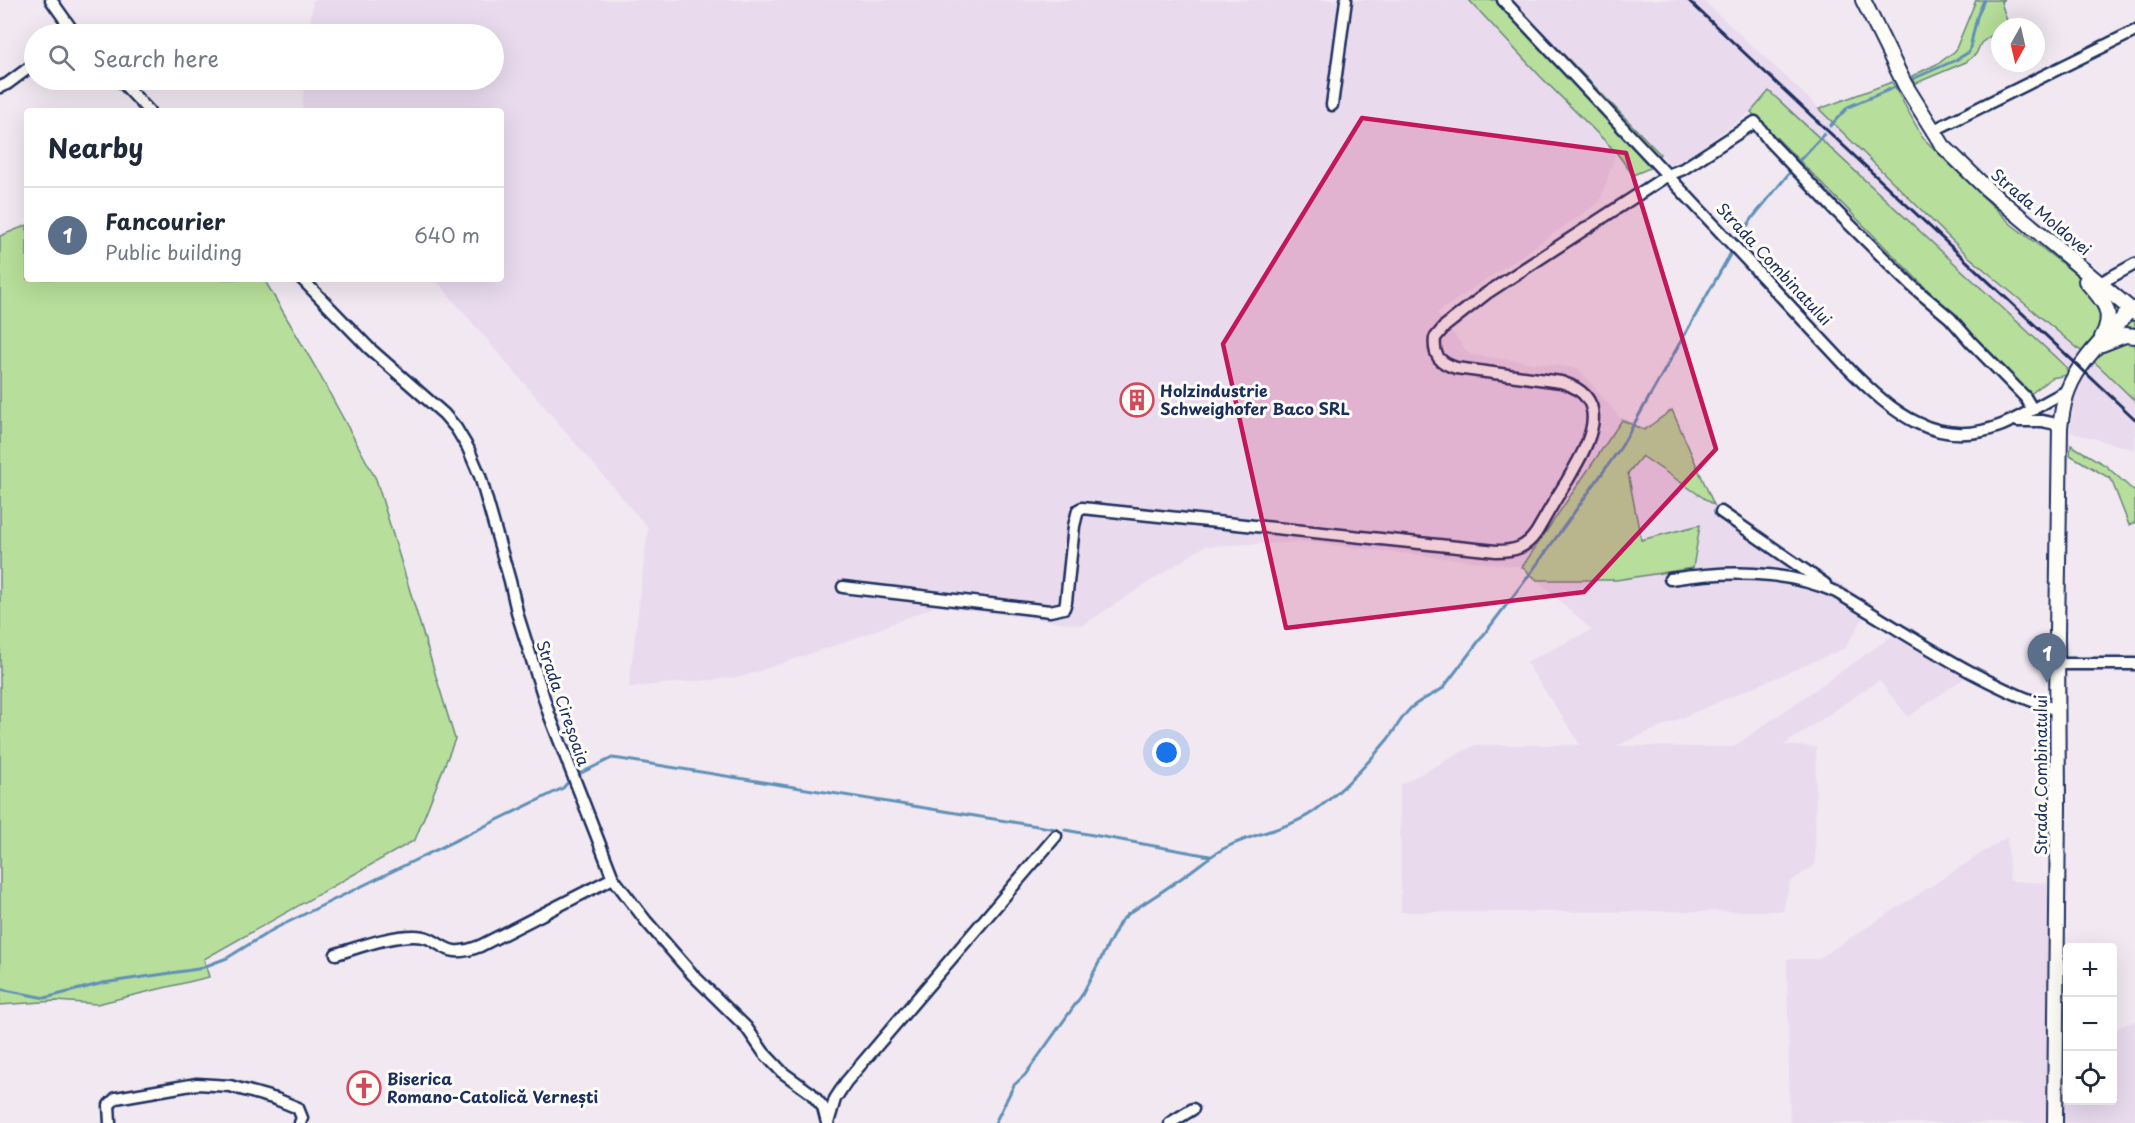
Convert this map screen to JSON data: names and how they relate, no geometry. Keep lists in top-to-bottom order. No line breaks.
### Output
{"streets":{"main road":["Strada Moldovei","Strada Combinatului"],"street":["Strada Cireșoaia"]},"crossings":[["Strada Moldovei","Strada Combinatului"]],"places":{"building":["Holzindustrie Schweighofer Baco SRL"],"church":["Biserica Romano-Catolică Vernești"]},"north":"bottom","page":{"search":"Search here","heading":"Nearby","list":[{"mark":"1","name":"Fancourier","note":"Public building","value":"640 m"}],"pins":"1","map_buttons":["+","−"]}}
